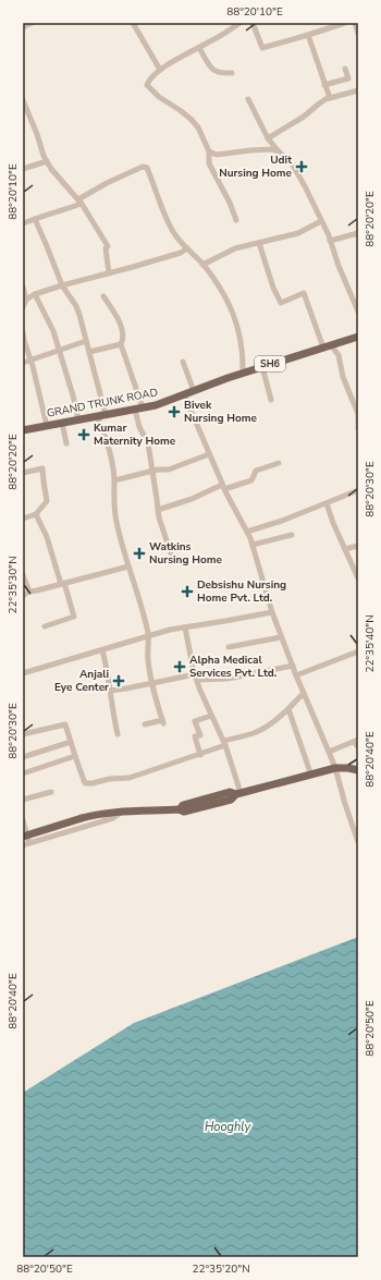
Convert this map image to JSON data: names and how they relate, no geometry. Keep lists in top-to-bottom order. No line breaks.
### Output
{"streets":{"main road":["SH6","GRAND TRUNK ROAD"]},"water":["Hooghly"],"places":{"health":["Udit Nursing Home","Bivek Nursing Home","Kumar Maternity Home","Watkins Nursing Home","Debsishu Nursing Home Pvt. Ltd.","Alpha Medical Services Pvt. Ltd.","Anjali Eye Center"]},"coordinates":["88°20'10\"E","88°20'20\"E","88°20'30\"E","22°35'30\"N","22°35'40\"N","88°20'40\"E","88°20'50\"E","22°35'20\"N"]}
